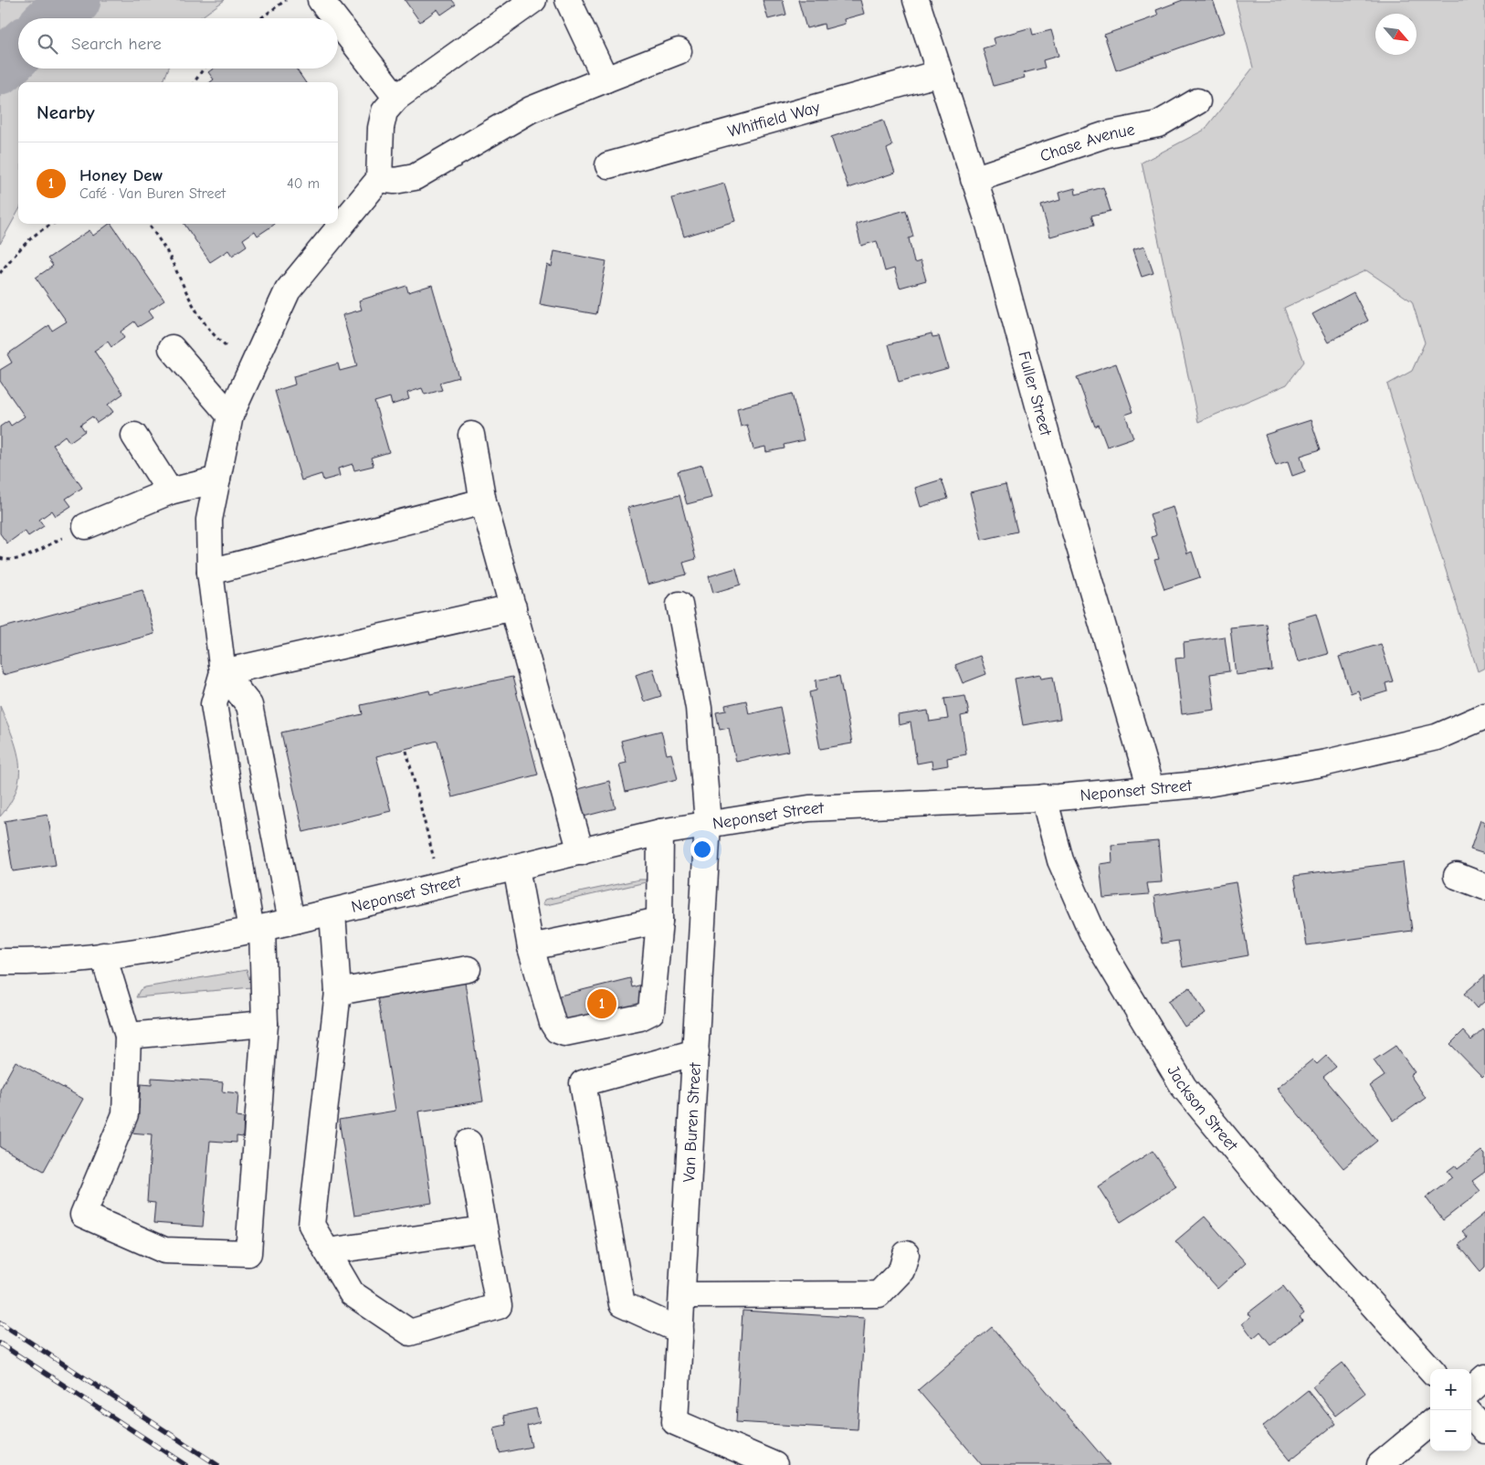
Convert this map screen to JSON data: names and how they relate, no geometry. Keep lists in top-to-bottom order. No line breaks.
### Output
{"streets":{"street":["Whitfield Way","Chase Avenue","Fuller Street","Neponset Street","Jackson Street","Van Buren Street"]},"crossings":[["Whitfield Way","Fuller Street"],["Chase Avenue","Fuller Street"],["Fuller Street","Neponset Street"],["Neponset Street","Jackson Street"],["Neponset Street","Van Buren Street"]],"north":"bottom right","page":{"search":"Search here","heading":"Nearby","list":[{"mark":"1","name":"Honey Dew","note":"Café · Van Buren Street","value":"40 m"}],"pins":"1","map_buttons":["+","−"]}}
